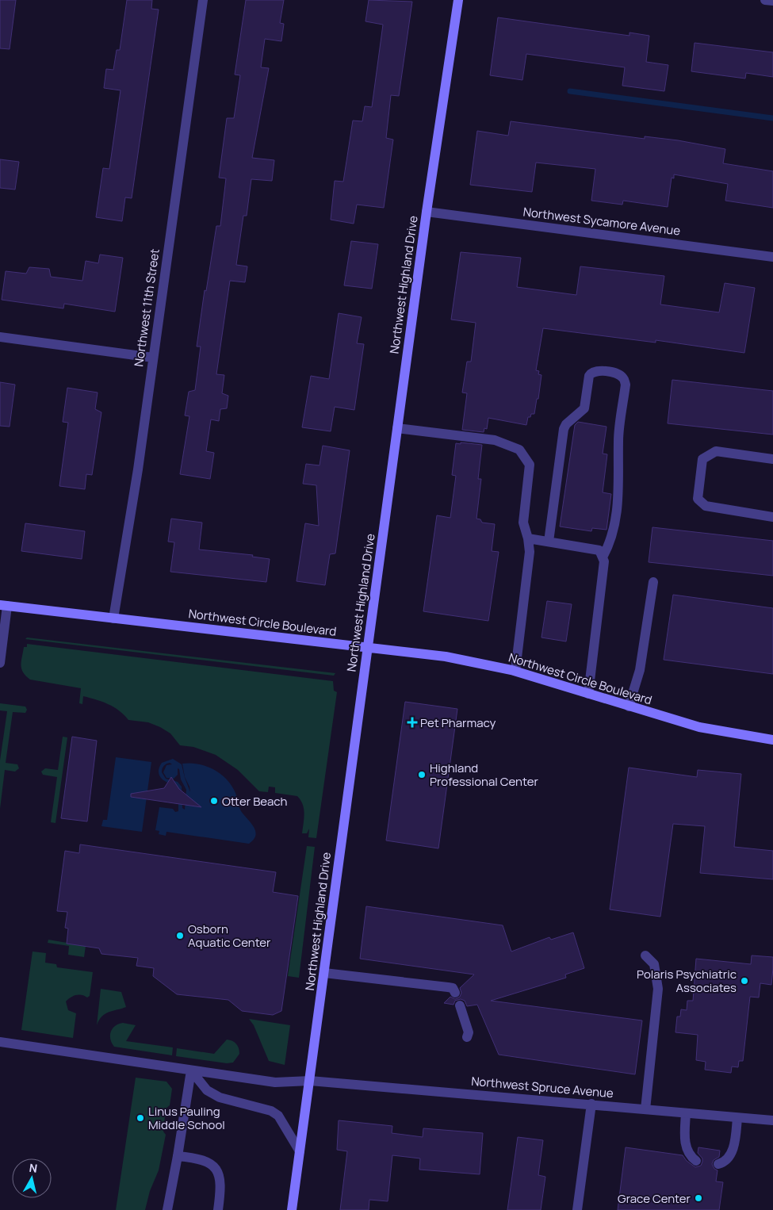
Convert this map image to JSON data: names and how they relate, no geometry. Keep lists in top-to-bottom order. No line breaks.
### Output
{"streets":{"main road":["Northwest Highland Drive","Northwest Circle Boulevard"],"street":["Northwest Sycamore Avenue","Northwest 11th Street","Northwest Spruce Avenue"]},"crossings":[["Northwest Sycamore Avenue","Northwest Highland Drive"],["Northwest Highland Drive","Northwest Circle Boulevard"],["Northwest Highland Drive","Northwest Spruce Avenue"],["Northwest 11th Street","Northwest Circle Boulevard"]],"places":{"health":["Pet Pharmacy"],"other":["Highland Professional Center","Otter Beach","Osborn Aquatic Center","Polaris Psychiatric Associates","Linus Pauling Middle School","Grace Center"]},"north":"top"}
